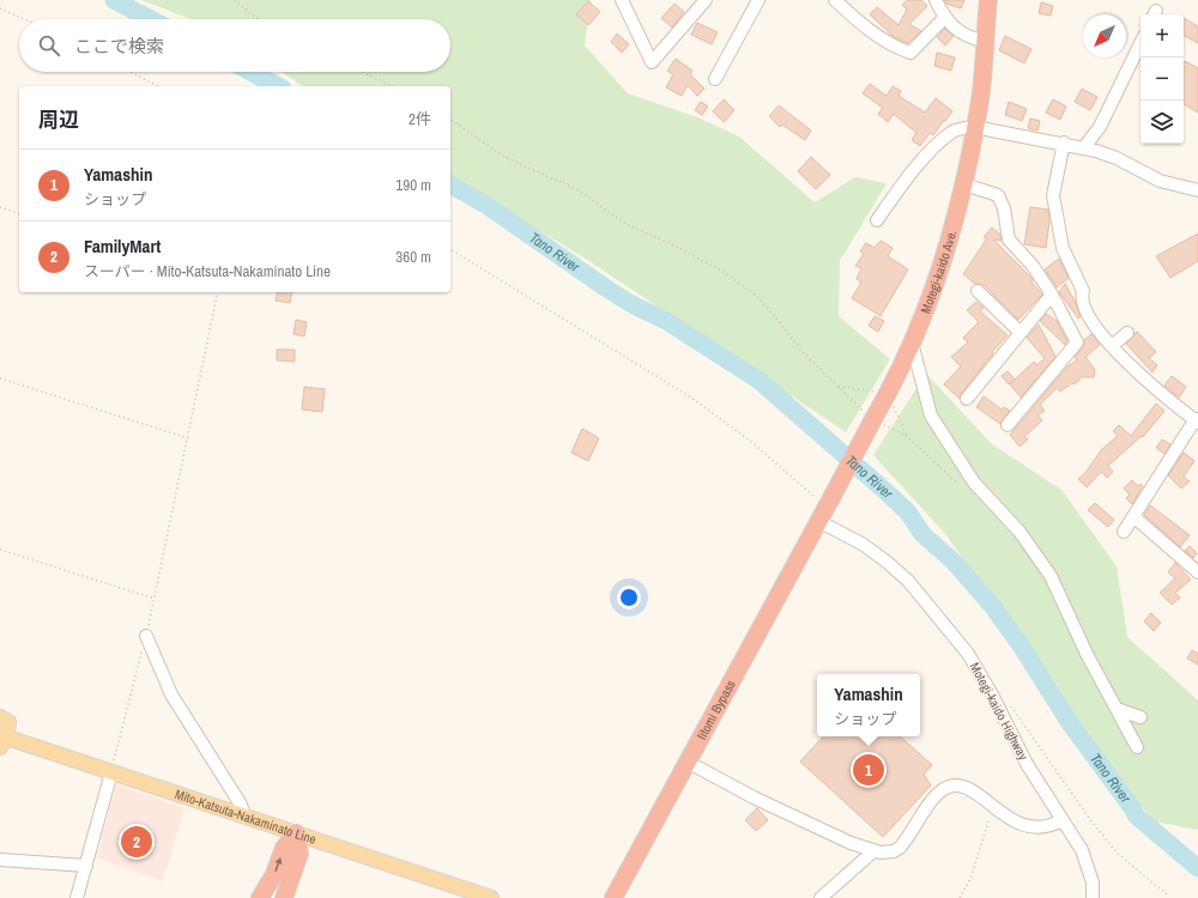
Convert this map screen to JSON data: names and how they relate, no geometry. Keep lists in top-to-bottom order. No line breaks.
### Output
{"streets":{"highway":["Motegi-kaido Ave.","Iitomi Bypass"],"main road":["Mito-Katsuta-Nakaminato Line"],"street":["Motegi-kaido Highway"]},"crossings":[["Motegi-kaido Ave.","Iitomi Bypass"],["Motegi-kaido Ave.","Motegi-kaido Highway"],["Iitomi Bypass","Motegi-kaido Highway"]],"water":["Tano River"],"north":"bottom left","page":{"map_buttons":["+","−"],"search":"ここで検索","heading":["周辺","2件"],"list":[{"mark":"1","name":"Yamashin","note":"ショップ","value":"190 m"},{"mark":"2","name":"FamilyMart","note":"スーパー · Mito-Katsuta-Nakaminato Line","value":"360 m"}],"popup":["Yamashin","ショップ"],"pins":["1","2"]}}
